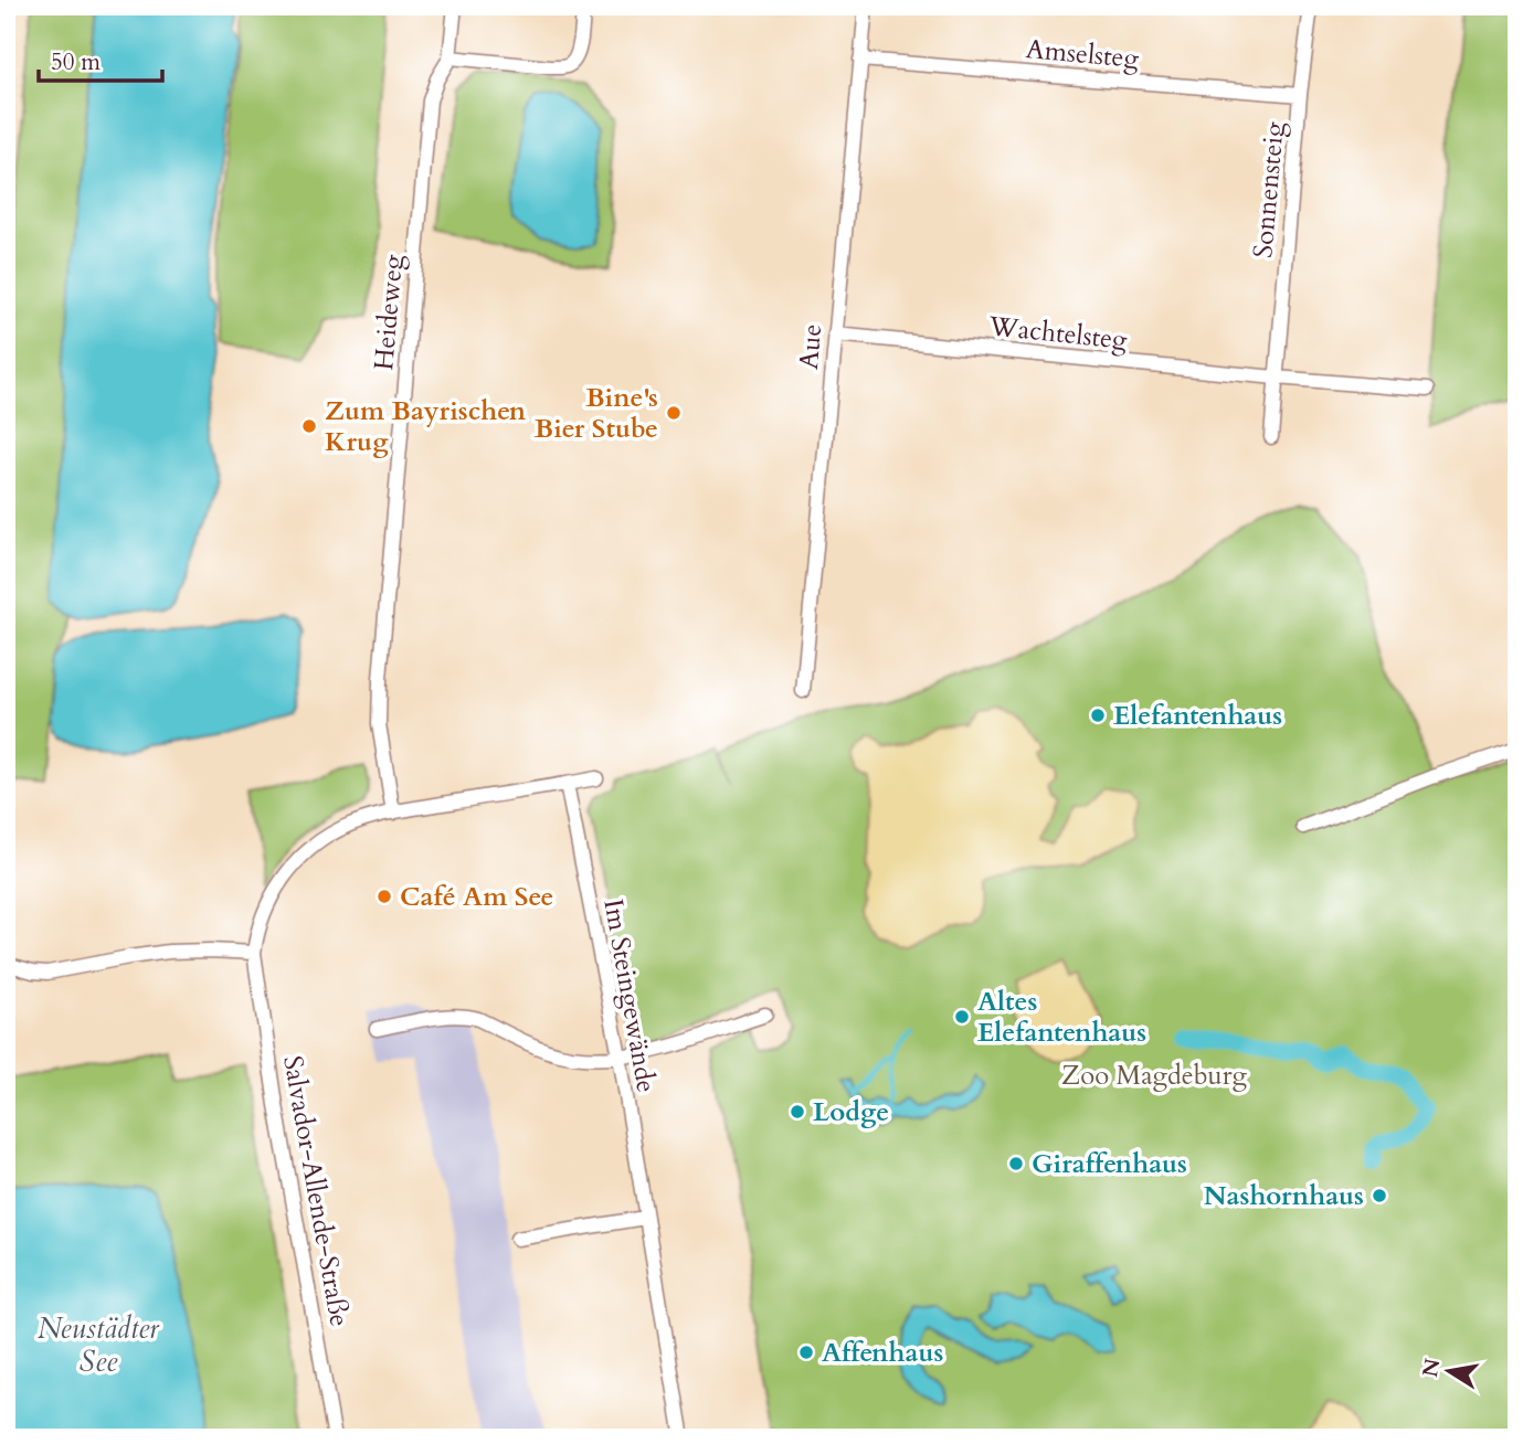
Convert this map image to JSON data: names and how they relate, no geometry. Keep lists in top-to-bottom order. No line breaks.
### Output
{"streets":{"street":["Amselsteg","Sonnensteig","Heideweg","Wachtelsteg","Aue","Im Steingewände","Salvador-Allende-Straße"]},"crossings":[["Amselsteg","Sonnensteig"],["Amselsteg","Aue"],["Sonnensteig","Wachtelsteg"],["Heideweg","Salvador-Allende-Straße"],["Wachtelsteg","Aue"]],"water":["Neustädter See"],"parks":["Zoo Magdeburg"],"places":["Bine's Bier Stube","Zum Bayrischen Krug","Elefantenhaus","Café Am See","Altes Elefantenhaus","Lodge","Giraffenhaus","Nashornhaus","Affenhaus"],"scale_bar":"50 m","north":"left"}
